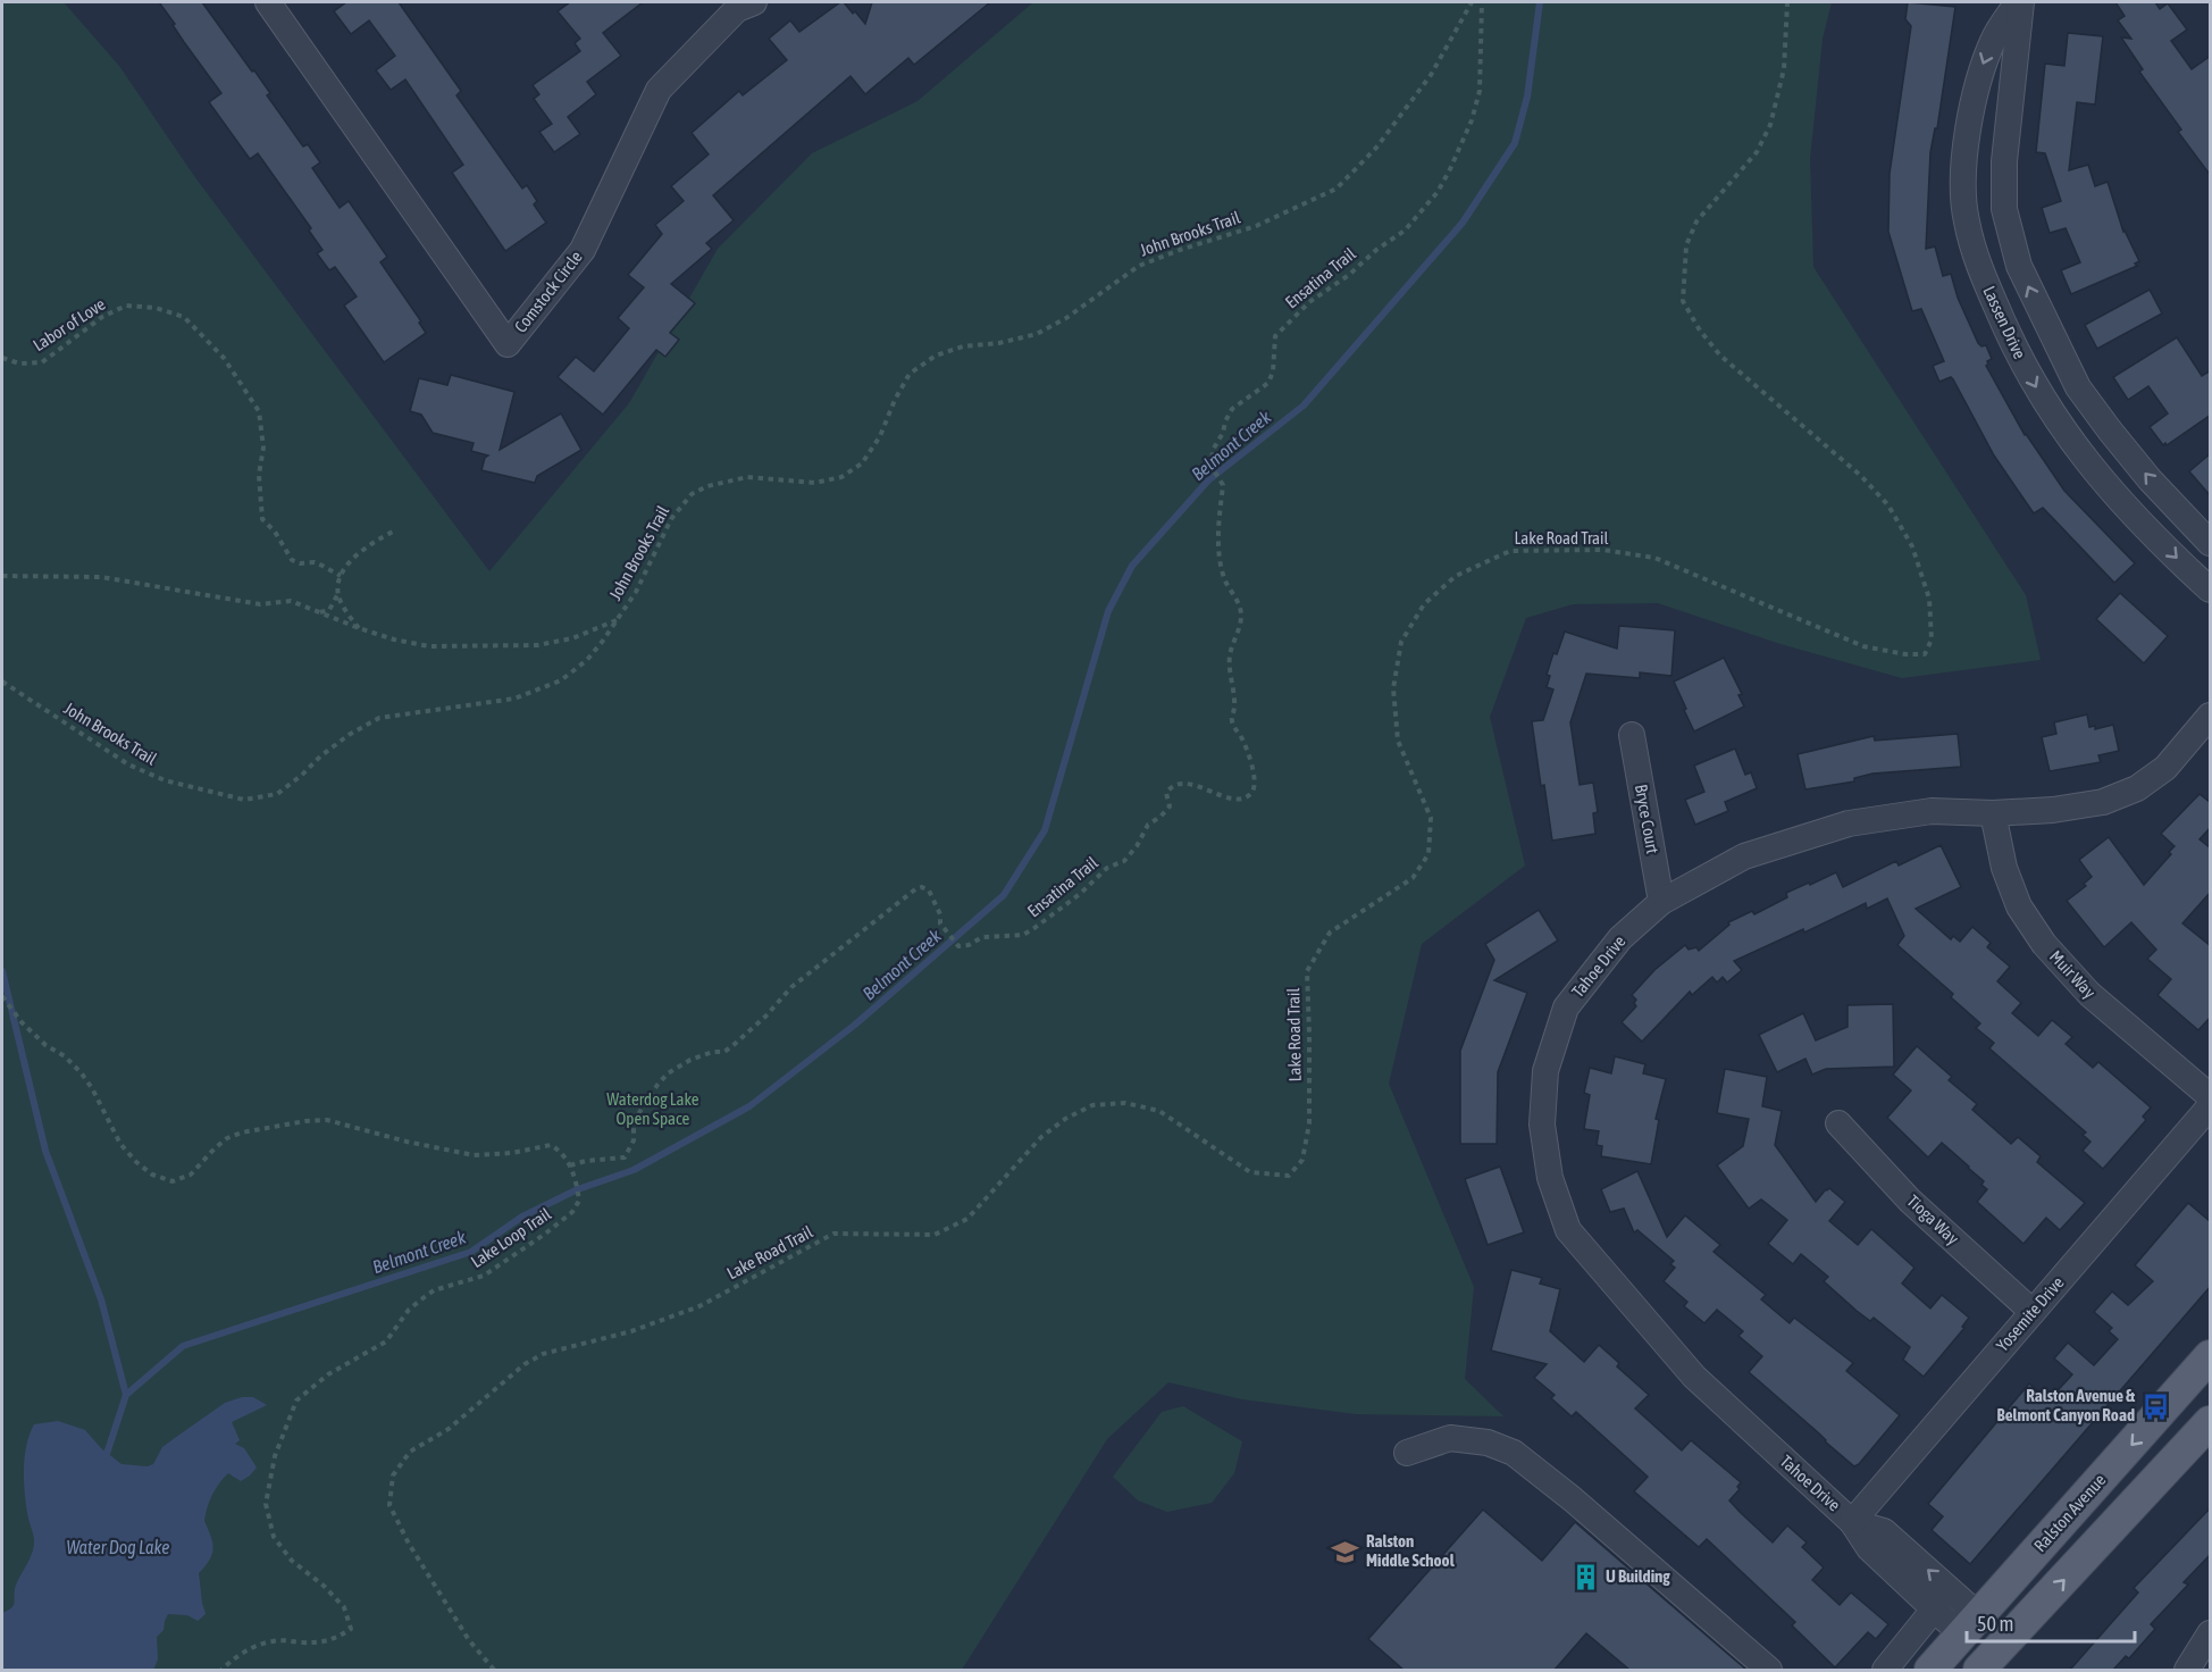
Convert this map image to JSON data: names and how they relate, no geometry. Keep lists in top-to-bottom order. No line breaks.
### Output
{"streets":{"main road":["Ralston Avenue"],"street":["Comstock Circle","Lassen Drive","Bryce Court","Tahoe Drive","Muir Way","Tioga Way","Yosemite Drive"],"path":["John Brooks Trail","Ensatina Trail","Labor of Love","Lake Road Trail","Lake Loop Trail"]},"crossings":[["Ensatina Trail","Lake Loop Trail"],["Bryce Court","Tahoe Drive"],["Tahoe Drive","Muir Way"],["Tahoe Drive","Yosemite Drive"],["Tahoe Drive","Ralston Avenue"],["Tioga Way","Yosemite Drive"]],"water":["Belmont Creek","Water Dog Lake"],"parks":["Waterdog Lake Open Space"],"places":{"bus stop":["Ralston Avenue & Belmont Canyon Road"],"school or university":["Ralston Middle School"],"building":["U Building"]},"scale_bar":"50 m"}
